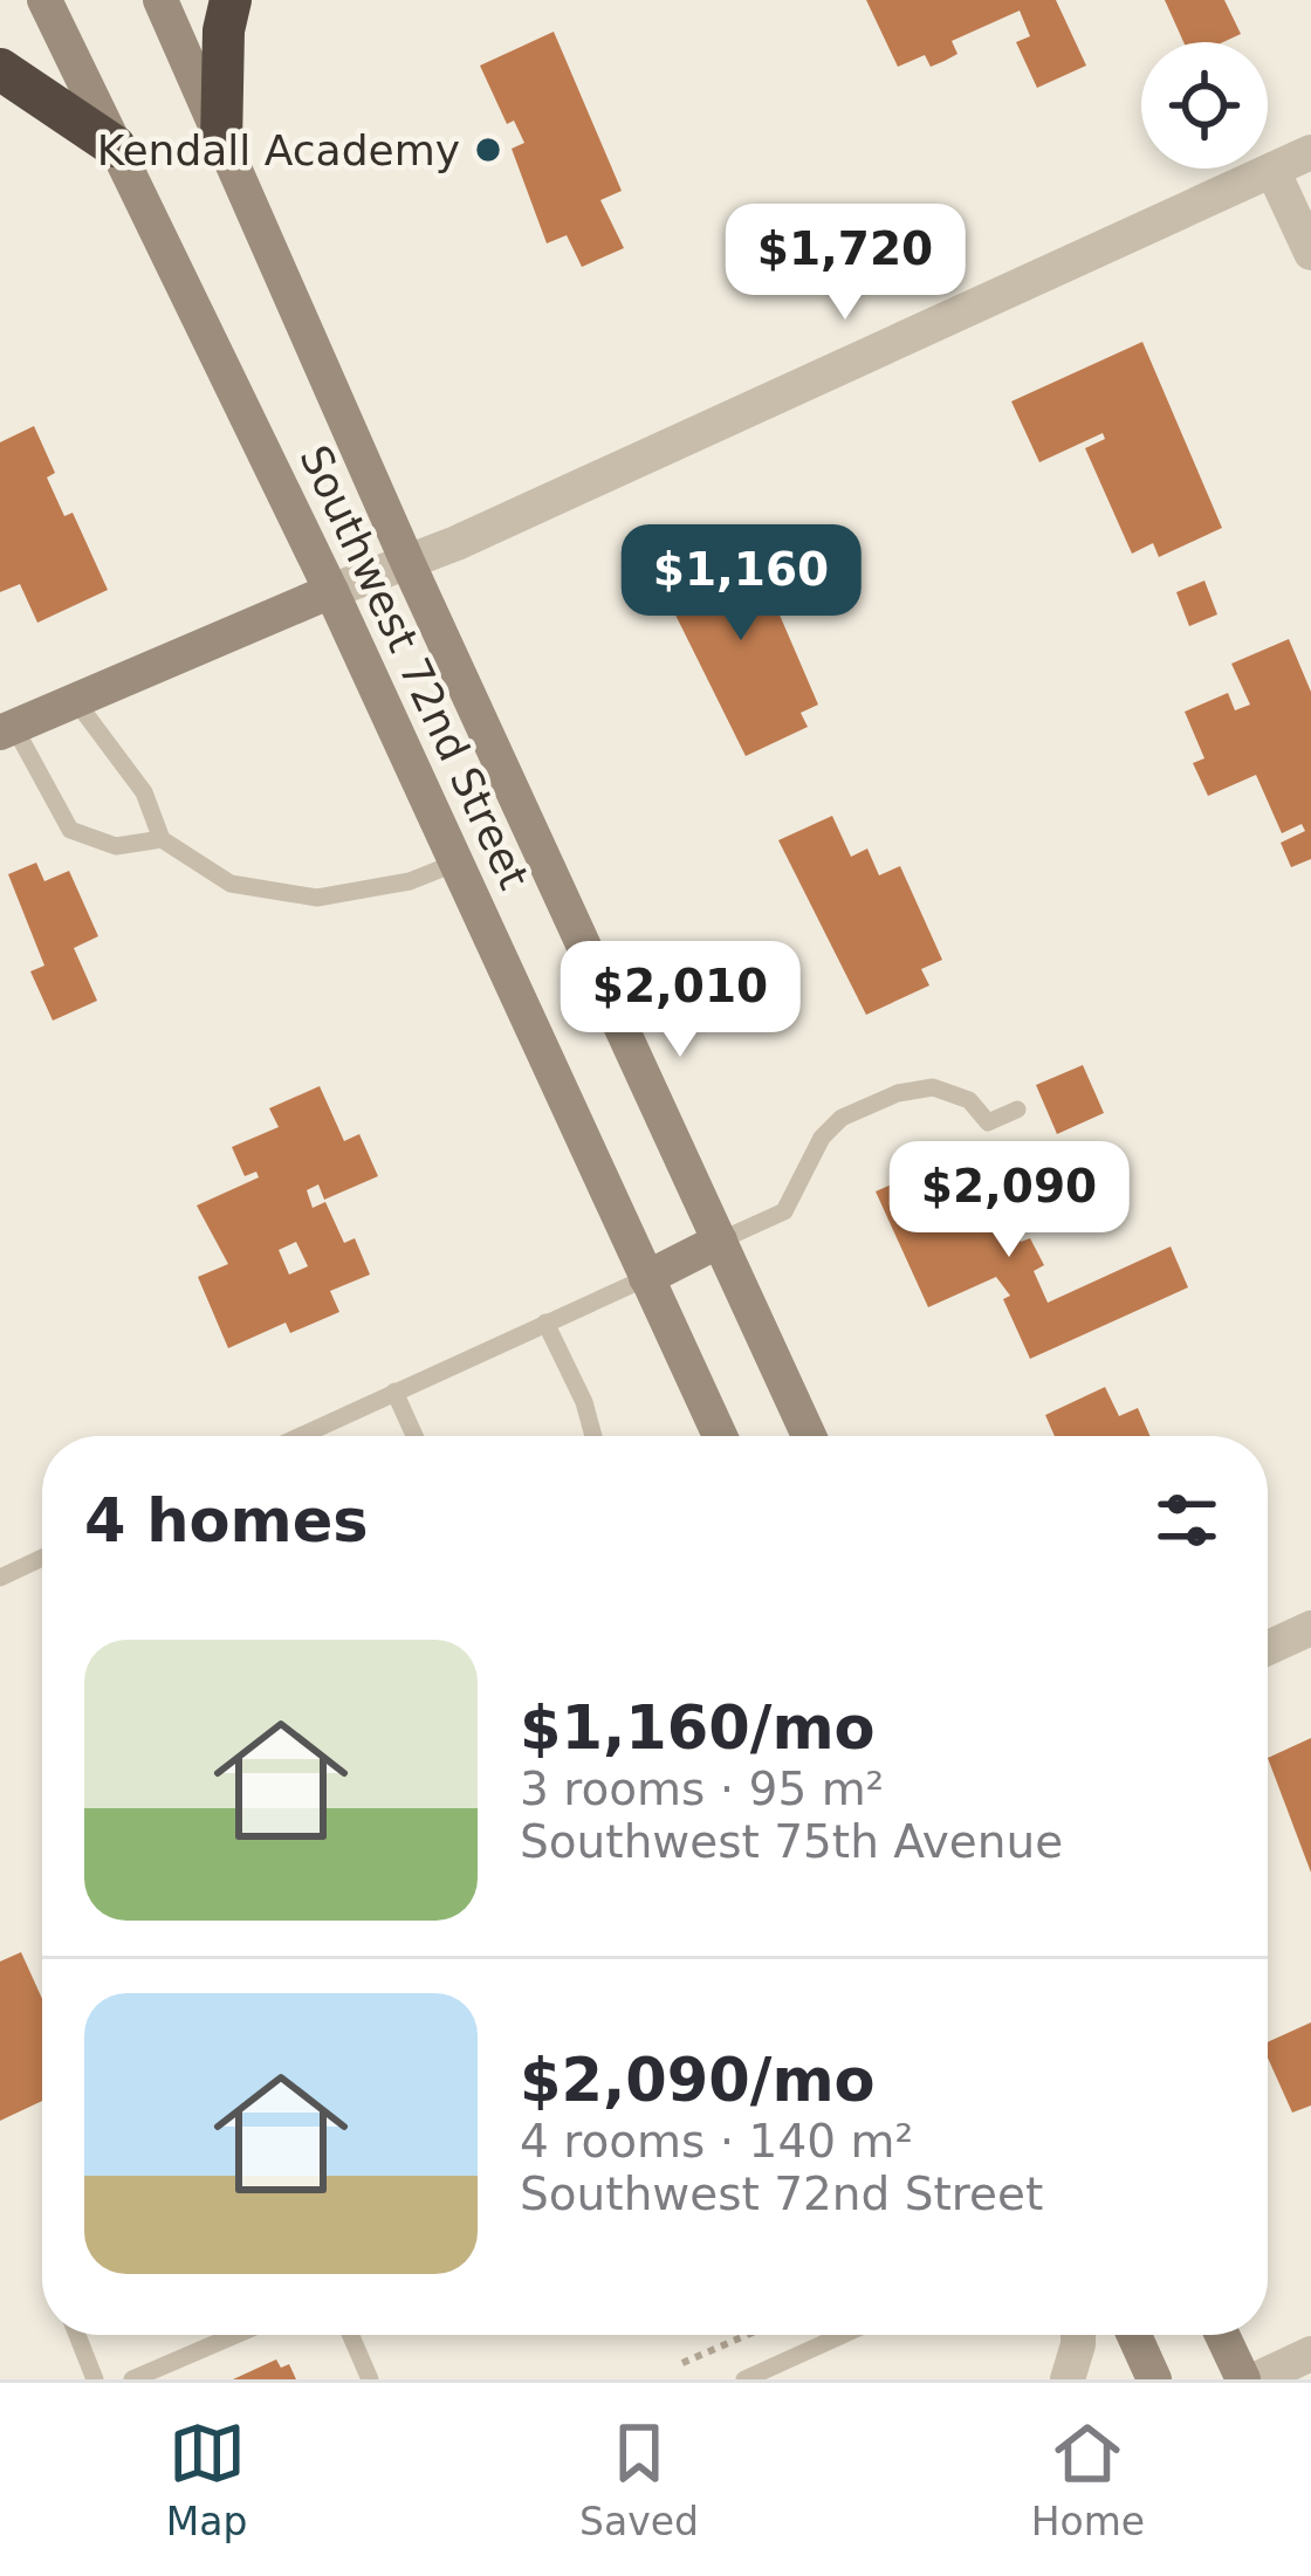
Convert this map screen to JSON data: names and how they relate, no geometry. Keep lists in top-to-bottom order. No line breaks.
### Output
{"streets":{"main road":["Southwest 72nd Street"]},"places":["Kendall Academy"],"page":{"price":["$1,720","$1,160","$2,010","$2,090"],"heading":"4 homes","list":[{"name":"$1,160/mo","note":"3 rooms · 95 m² · Southwest 75th Avenue"},{"name":"$2,090/mo","note":"4 rooms · 140 m² · Southwest 72nd Street"}],"tabs":["Map","Saved","Home"]}}
